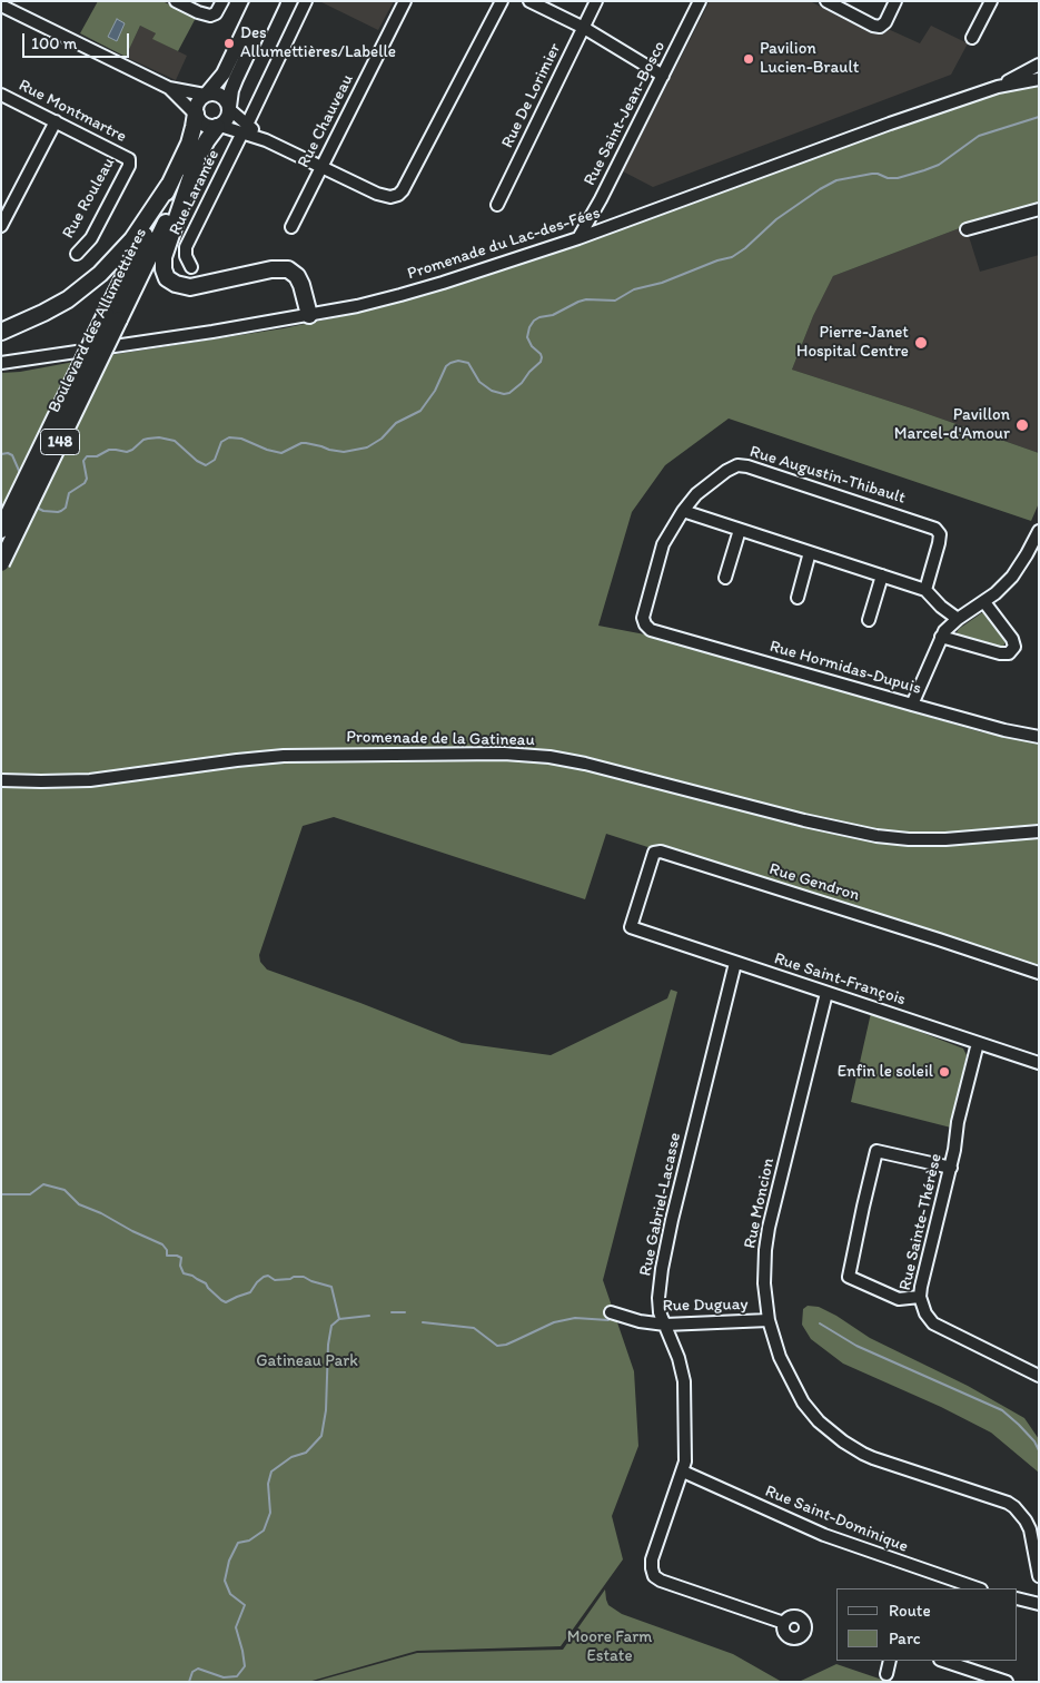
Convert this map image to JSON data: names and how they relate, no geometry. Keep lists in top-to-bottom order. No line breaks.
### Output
{"streets":{"highway":["Boulevard des Allumettières","148"],"street":["Rue De Lorimier","Rue Montmartre","Rue Saint-Jean-Bosco","Rue Chauveau","Rue Laramée","Rue Rouleau","Promenade du Lac-des-Fées","Rue Augustin-Thibault","Rue Hormidas-Dupuis","Promenade de la Gatineau","Rue Gendron","Rue Saint-François","Rue Moncion","Rue Gabriel-Lacasse","Rue Sainte-Thérèse","Rue Duguay","Rue Saint-Dominique"]},"crossings":[["Rue Montmartre","Rue Rouleau"],["Rue Saint-Jean-Bosco","Promenade du Lac-des-Fées"],["Rue Augustin-Thibault","Rue Hormidas-Dupuis"],["Rue Gendron","Rue Saint-François"],["Rue Saint-François","Rue Moncion"],["Rue Saint-François","Rue Gabriel-Lacasse"],["Rue Saint-François","Rue Sainte-Thérèse"],["Rue Moncion","Rue Duguay"],["Rue Gabriel-Lacasse","Rue Duguay"],["Rue Gabriel-Lacasse","Rue Saint-Dominique"]],"parks":["Gatineau Park","Moore Farm Estate"],"places":["Des Allumettières/Labelle","Pavilion Lucien-Brault","Pierre-Janet Hospital Centre","Pavillon Marcel-d'Amour","Enfin le soleil"],"legend":["Route","Parc"],"scale_bar":"100 m"}
